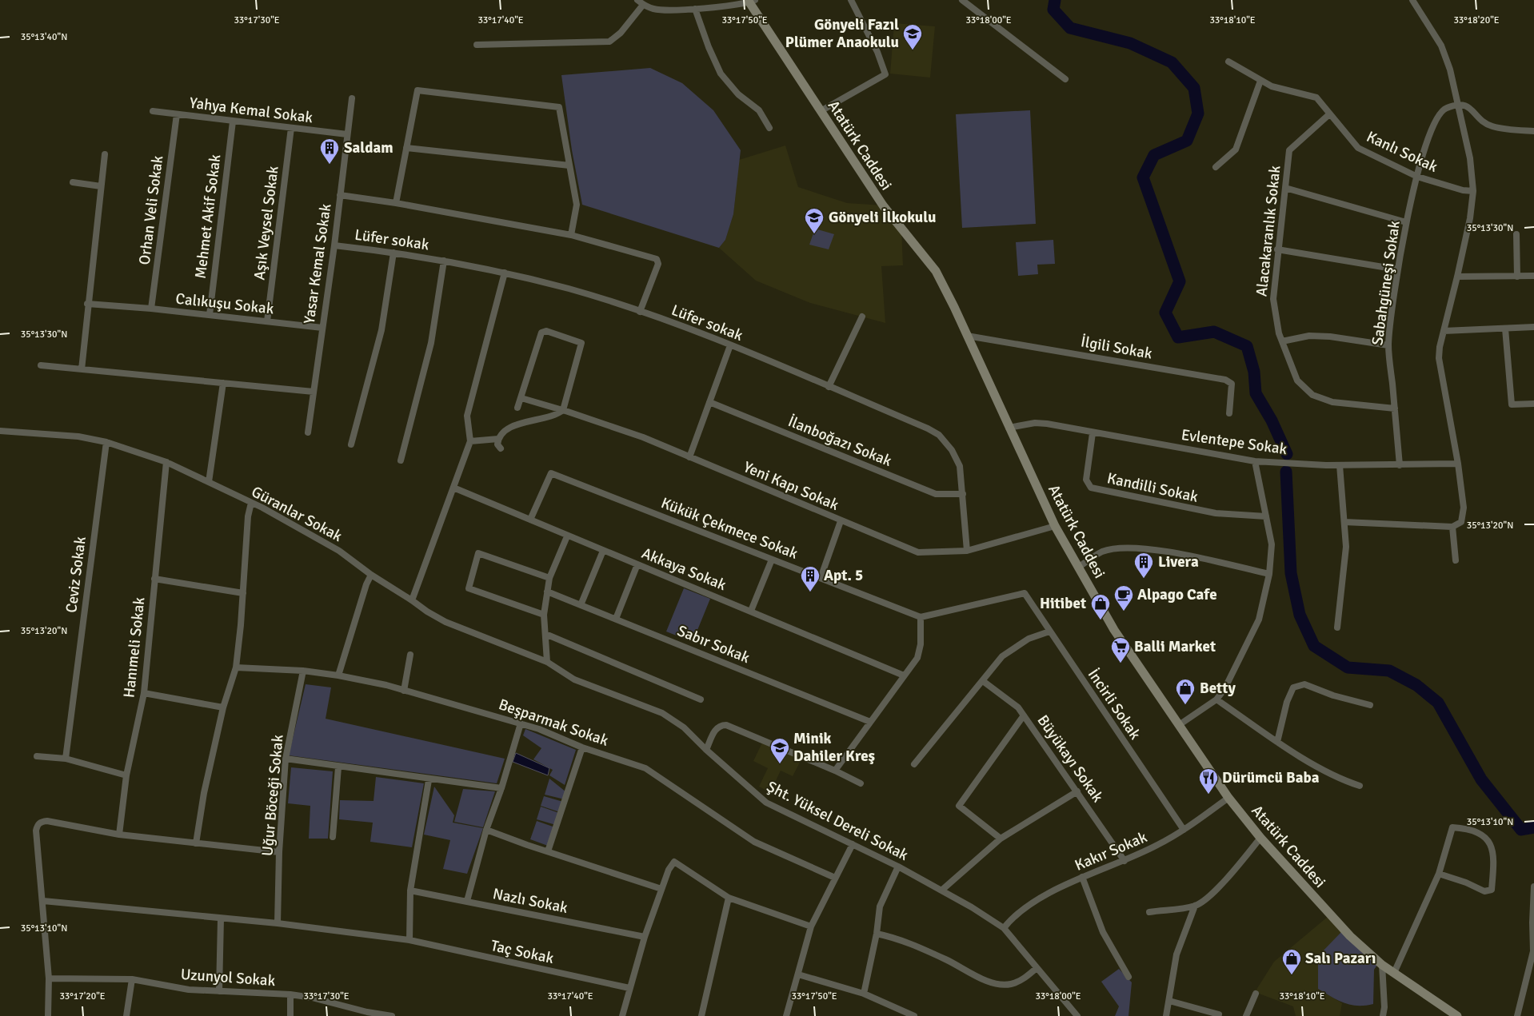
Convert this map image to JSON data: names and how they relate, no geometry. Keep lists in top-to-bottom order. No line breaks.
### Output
{"streets":{"main road":["Atatürk Caddesi"],"street":["Yahya Kemal Sokak","Kanlı Sokak","Orhan Veli Sokak","Mehmet Akif Sokak","Aşık Veysel Sokak","Alacakaranlık Sokak","Lüfer sokak","Yasar Kemal Sokak","Sabahgüneşi Sokak","Calıkuşu Sokak","İlgili Sokak","İlanboğazı Sokak","Evlentepe Sokak","Yeni Kapı Sokak","Kandilli Sokak","Güranlar Sokak","Kükük Çekmece Sokak","Akkaya Sokak","Ceviz Sokak","Sabır Sokak","Hanımeli Sokak","İncirli Sokak","Beşparmak Sokak","Büyükayı Sokak","Uğur Böceği Sokak","Şht. Yüksel Dereli Sokak","Kakır Sokak","Nazlı Sokak","Taç Sokak","Uzunyol Sokak"]},"crossings":[["Yahya Kemal Sokak","Orhan Veli Sokak"],["Yahya Kemal Sokak","Mehmet Akif Sokak"],["Yahya Kemal Sokak","Aşık Veysel Sokak"],["Yahya Kemal Sokak","Yasar Kemal Sokak"],["Atatürk Caddesi","İlgili Sokak"],["Atatürk Caddesi","Evlentepe Sokak"],["Atatürk Caddesi","Yeni Kapı Sokak"],["Atatürk Caddesi","Kakır Sokak"],["Kanlı Sokak","Alacakaranlık Sokak"],["Kanlı Sokak","Sabahgüneşi Sokak"],["Orhan Veli Sokak","Calıkuşu Sokak"],["Mehmet Akif Sokak","Calıkuşu Sokak"],["Aşık Veysel Sokak","Calıkuşu Sokak"],["Alacakaranlık Sokak","Sabahgüneşi Sokak"],["Lüfer sokak","Yasar Kemal Sokak"],["Lüfer sokak","İlanboğazı Sokak"],["Lüfer sokak","Yeni Kapı Sokak"],["Yasar Kemal Sokak","Calıkuşu Sokak"],["Sabahgüneşi Sokak","Evlentepe Sokak"],["Evlentepe Sokak","Kandilli Sokak"],["Güranlar Sokak","Ceviz Sokak"],["Güranlar Sokak","Hanımeli Sokak"],["Güranlar Sokak","Şht. Yüksel Dereli Sokak"],["Kükük Çekmece Sokak","Akkaya Sokak"],["Kükük Çekmece Sokak","İncirli Sokak"],["İncirli Sokak","Kakır Sokak"],["Beşparmak Sokak","Uğur Böceği Sokak"],["Büyükayı Sokak","Kakır Sokak"],["Uğur Böceği Sokak","Taç Sokak"],["Şht. Yüksel Dereli Sokak","Kakır Sokak"]],"places":{"school or university":["Gönyeli Fazıl Plümer Anaokulu","Gönyeli İlkokulu","Minik Dahiler Kreş"],"building":["Saldam","Livera","Apt. 5"],"cafe":["Alpago Cafe"],"shop":["Hitibet","Betty","Salı Pazarı"],"supermarket":["Balli Market"],"restaurant":["Dürümcü Baba"]},"coordinates":["33°17'30\"E","33°17'40\"E","33°17'50\"E","33°18'00\"E","33°18'10\"E","33°18'20\"E","35°13'40\"N","35°13'30\"N","35°13'20\"N","35°13'10\"N","33°17'20\"E"]}
